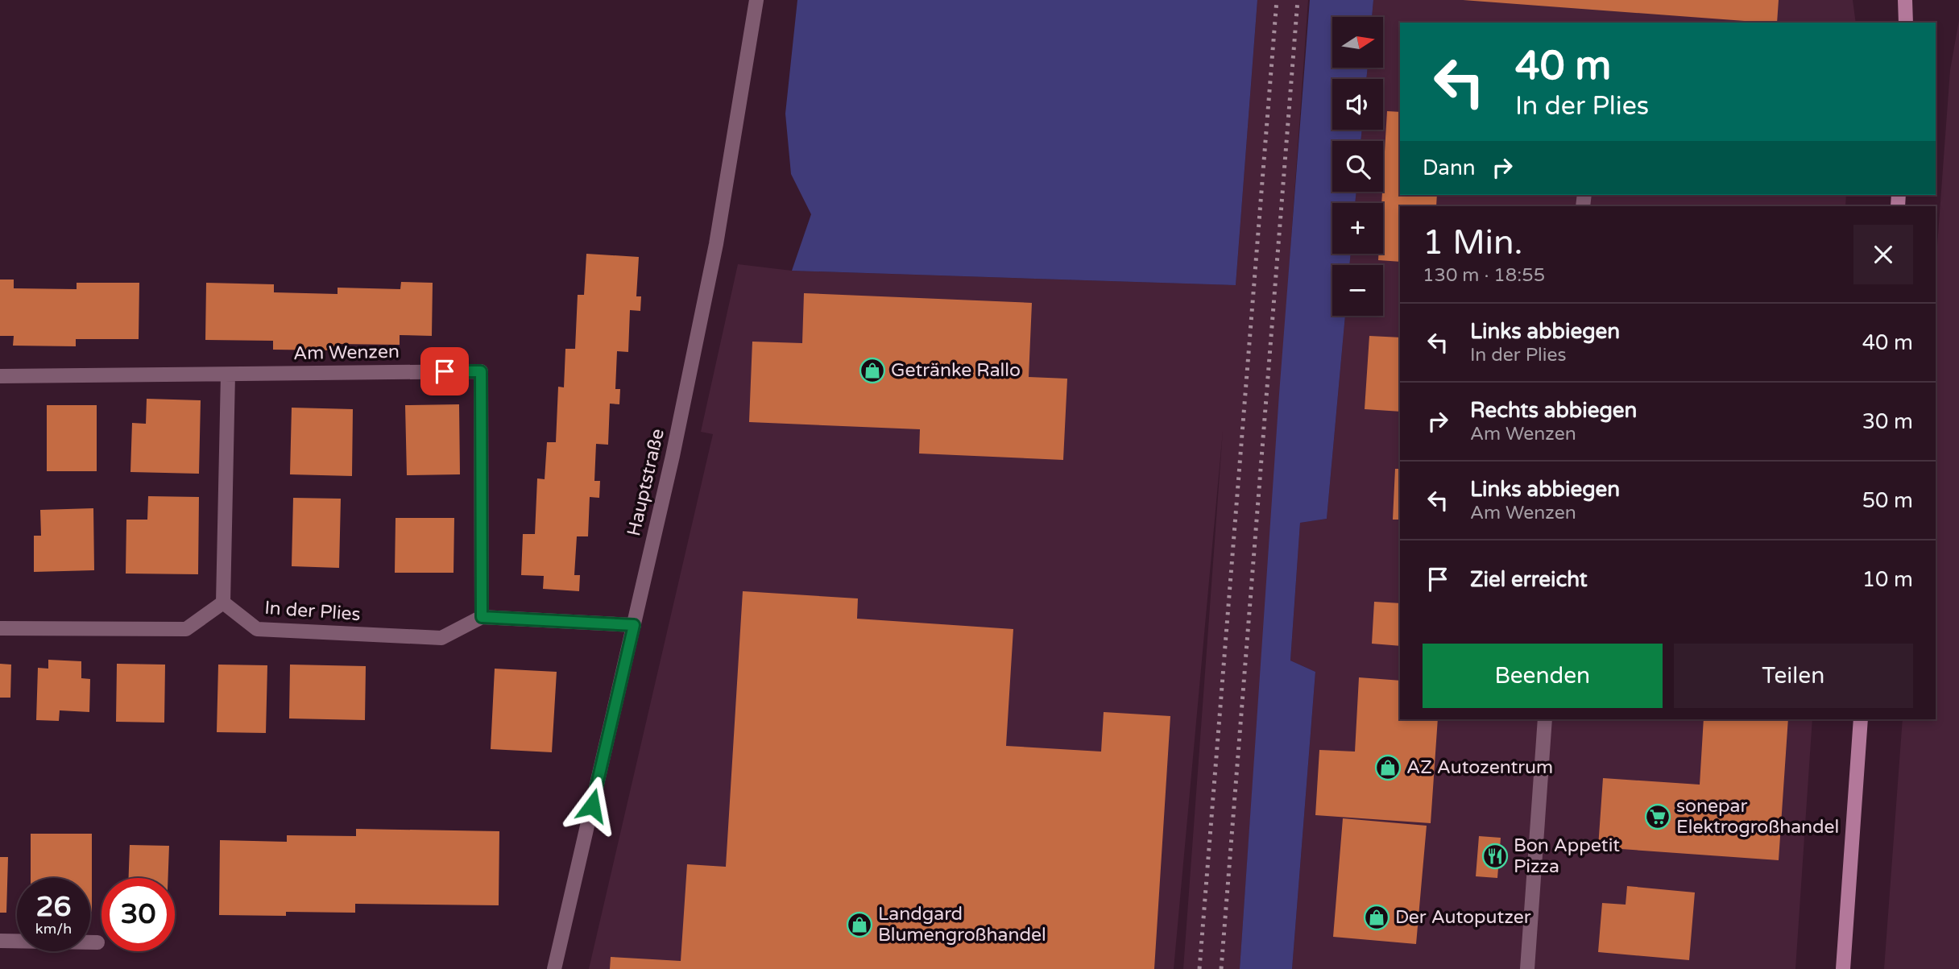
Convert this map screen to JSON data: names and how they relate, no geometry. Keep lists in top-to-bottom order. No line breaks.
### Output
{"streets":{"street":["Am Wenzen","Hauptstraße","In der Plies"]},"crossings":[["Am Wenzen","In der Plies"]],"places":{"shop":["Getränke Rallo","AZ Autozentrum","Der Autoputzer","Landgard Blumengroßhandel"],"supermarket":["sonepar Elektrogroßhandel"],"restaurant":["Bon Appetit Pizza"]},"north":"right","page":{"map_buttons":["+","−"],"turn":["40 m","In der Plies"],"then":"Dann","heading":["1 Min.","130 m · 18:55"],"list":[{"name":"Links abbiegen","note":"In der Plies","value":"40 m"},{"name":"Rechts abbiegen","note":"Am Wenzen","value":"30 m"},{"name":"Links abbiegen","note":"Am Wenzen","value":"50 m"},{"name":"Ziel erreicht","value":"10 m"}],"buttons":["Beenden","Teilen"],"speed":"26 km/h","limit":"30"}}
